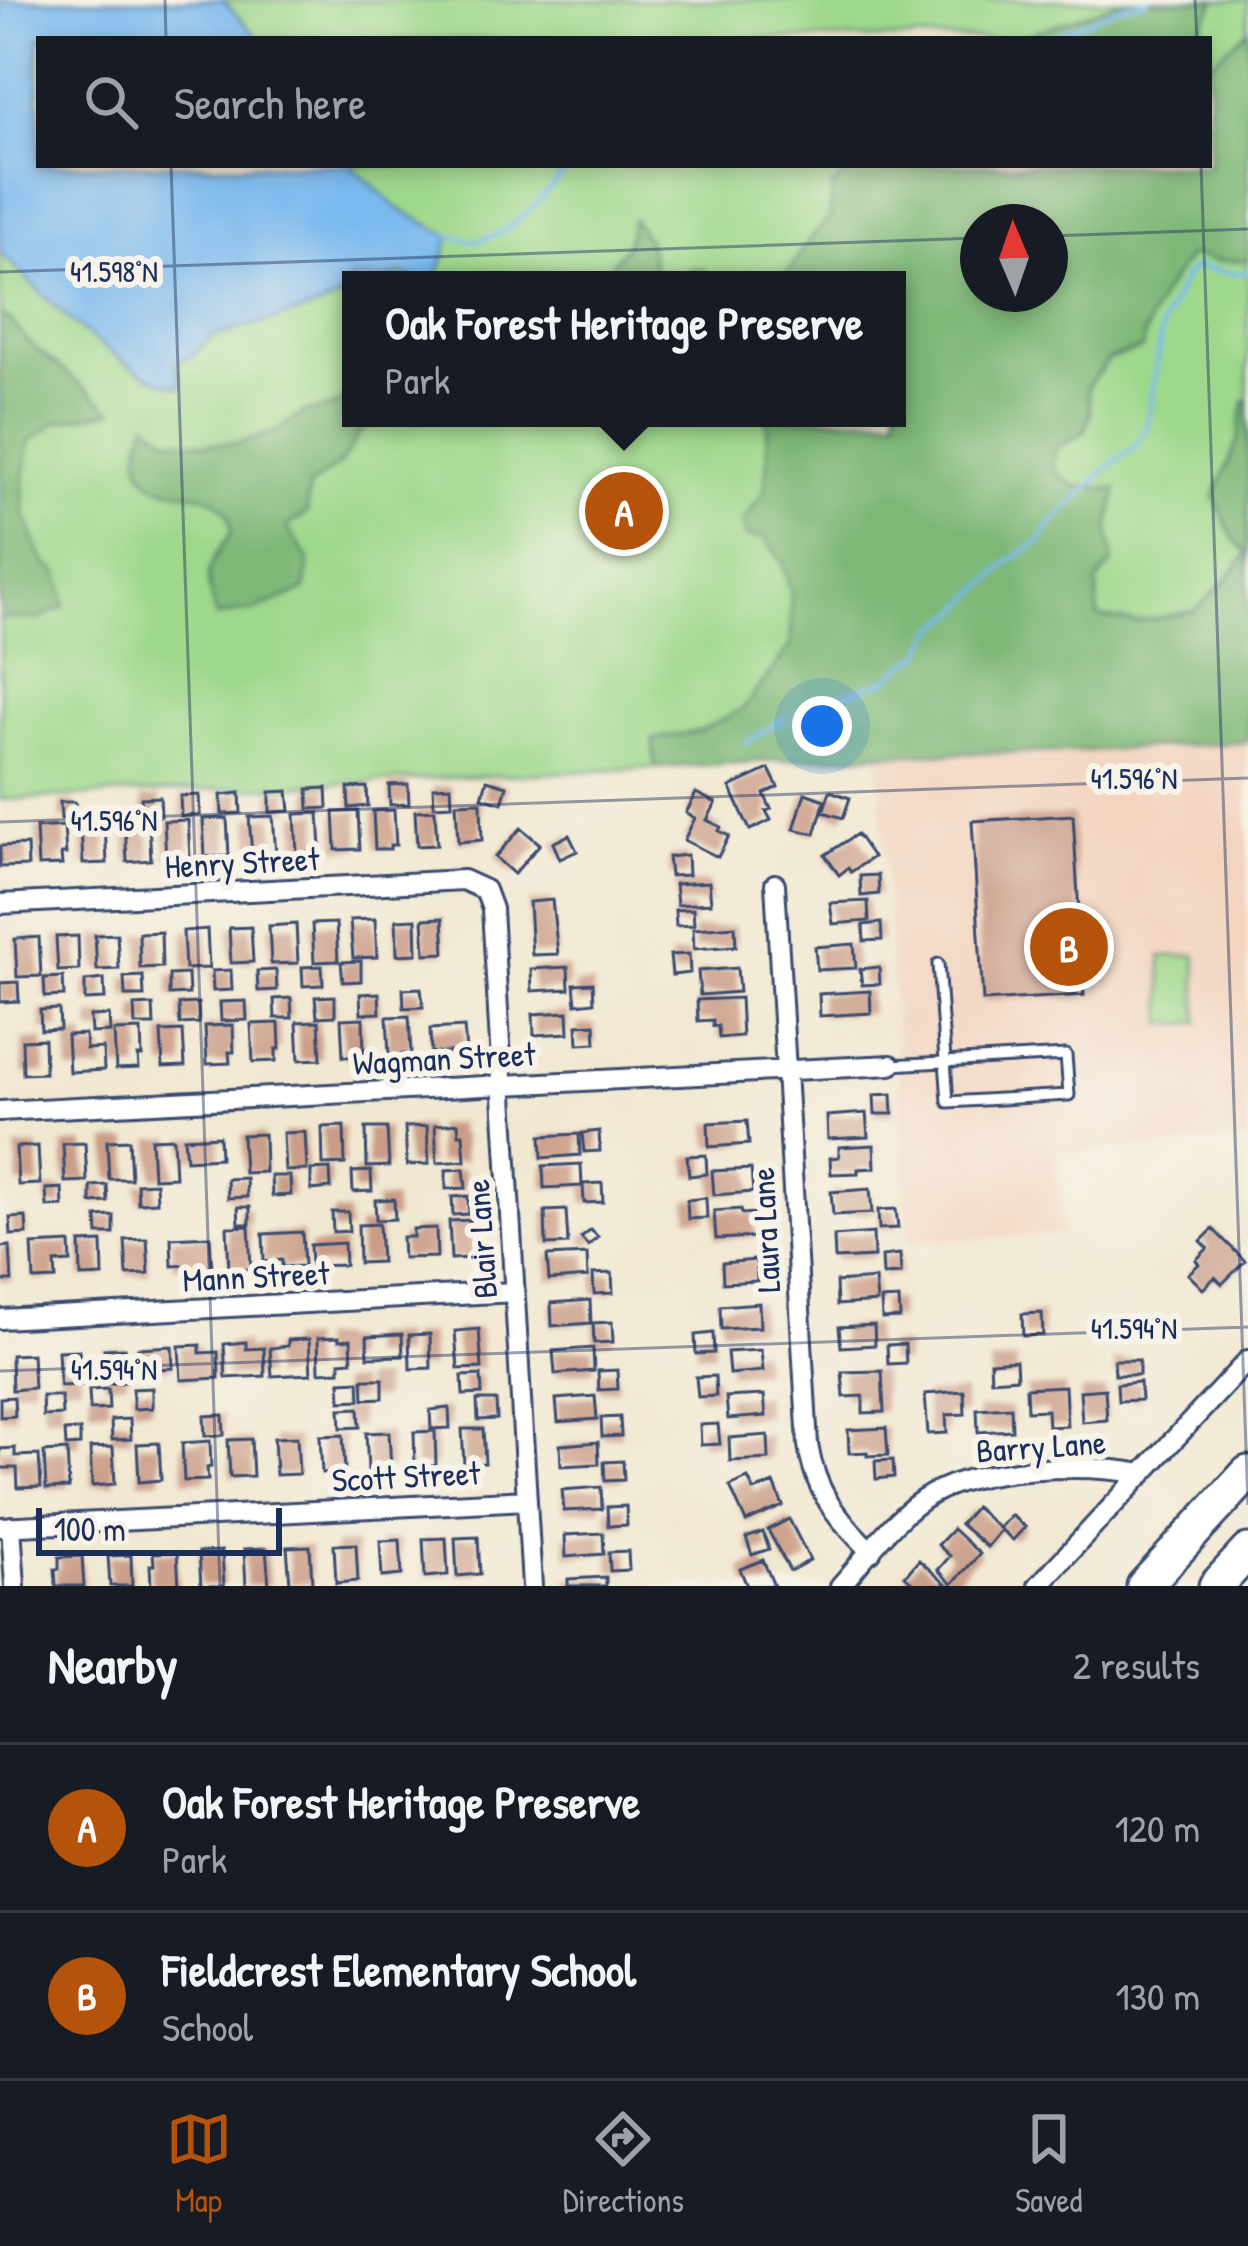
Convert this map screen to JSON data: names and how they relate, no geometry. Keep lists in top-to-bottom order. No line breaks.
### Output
{"streets":{"street":["Henry Street","Wagman Street","Laura Lane","Blair Lane","Mann Street","Barry Lane","Scott Street"]},"crossings":[["Henry Street","Blair Lane"],["Wagman Street","Laura Lane"],["Wagman Street","Blair Lane"],["Laura Lane","Barry Lane"],["Blair Lane","Mann Street"],["Blair Lane","Scott Street"]],"scale_bar":"100 m","north":"top","page":{"search":"Search here","popup":["Oak Forest Heritage Preserve","Park"],"pins":["A","B"],"scale":"100 m","heading":["Nearby","2 results"],"list":[{"mark":"A","name":"Oak Forest Heritage Preserve","note":"Park","value":"120 m"},{"mark":"B","name":"Fieldcrest Elementary School","note":"School","value":"130 m"}],"nav":["Map","Directions","Saved"]},"coordinates":["41.598°N","41.596°N","41.594°N"]}
